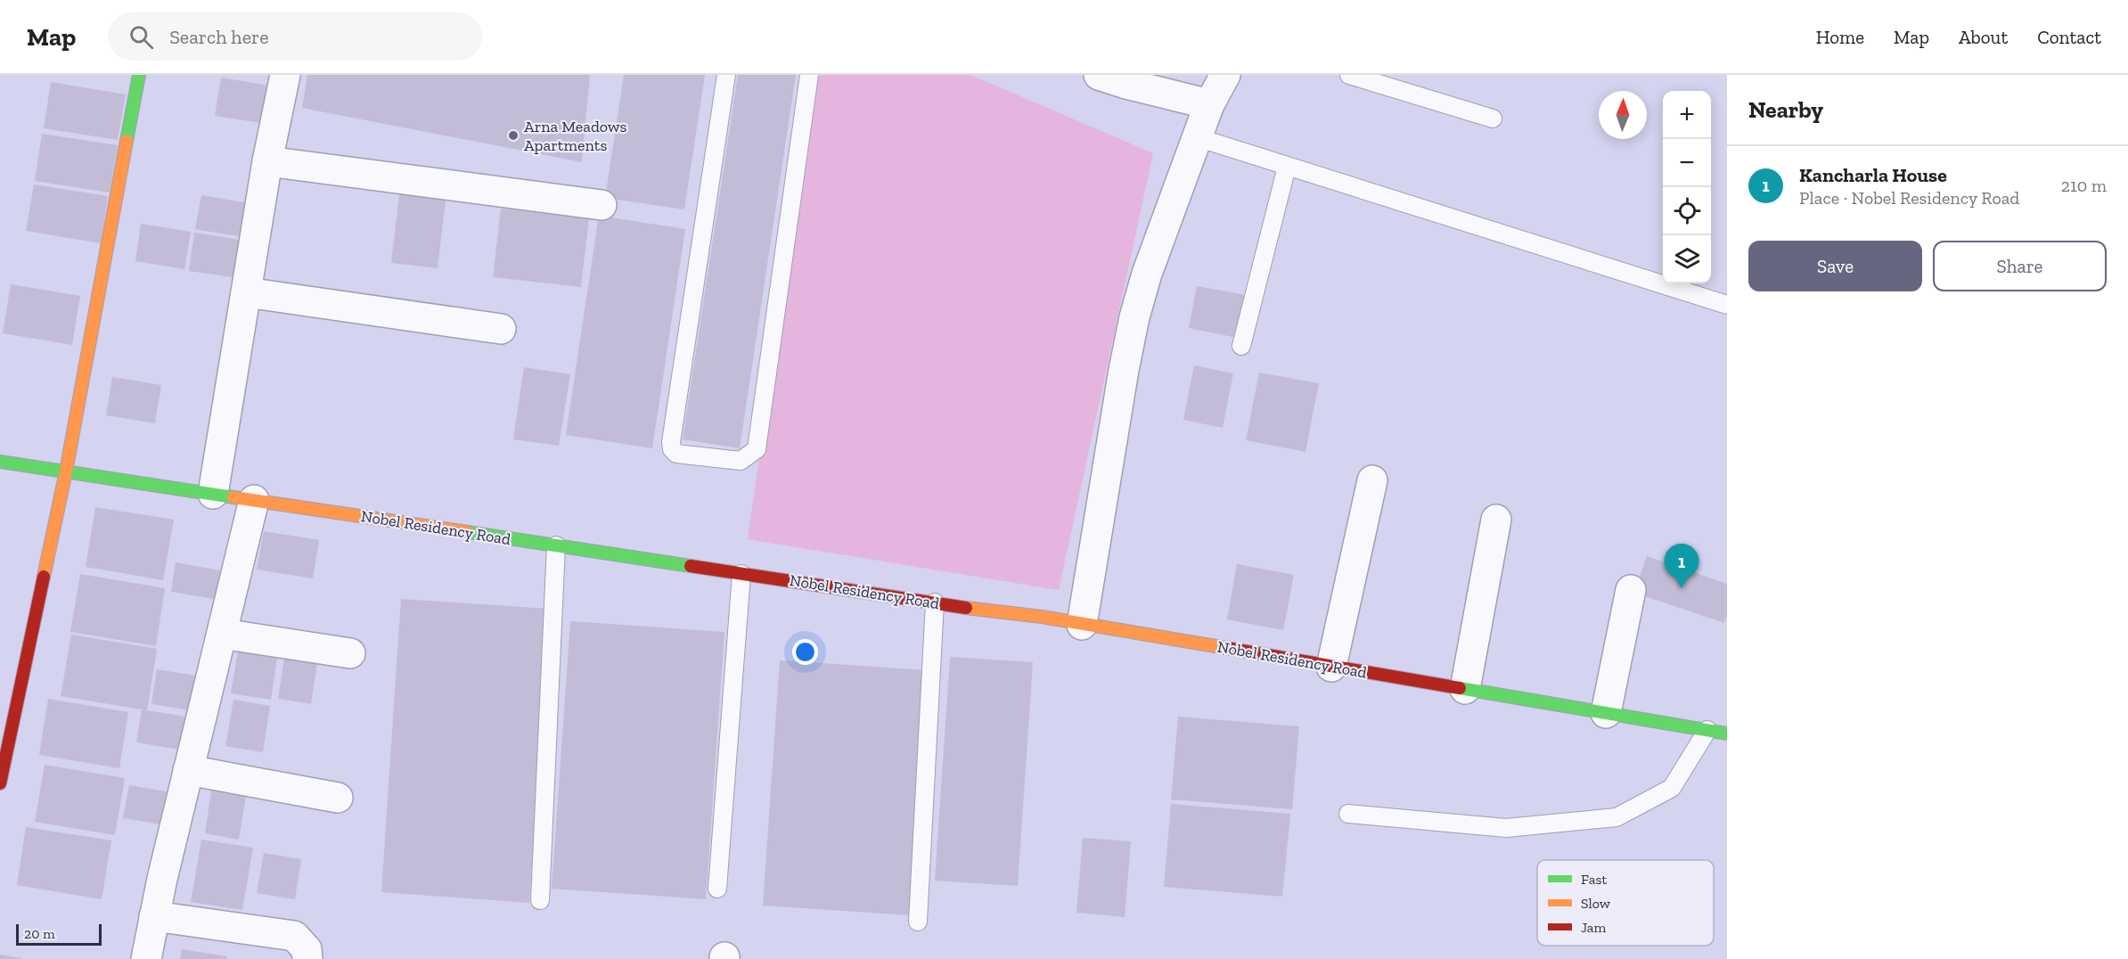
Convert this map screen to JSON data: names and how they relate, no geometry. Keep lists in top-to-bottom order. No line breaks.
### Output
{"streets":{"street":["Nobel Residency Road"]},"places":["Arna Meadows Apartments"],"legend":["Fast","Slow","Jam"],"scale_bar":"20 m","north":"top","page":{"header":"Map","search":"Search here","nav":["Home","Map","About","Contact"],"heading":"Nearby","map_buttons":["+","−"],"list":[{"mark":"1","name":"Kancharla House","note":"Place · Nobel Residency Road","value":"210 m"}],"buttons":["Save","Share"],"pins":"1","scale":"20 m"}}
